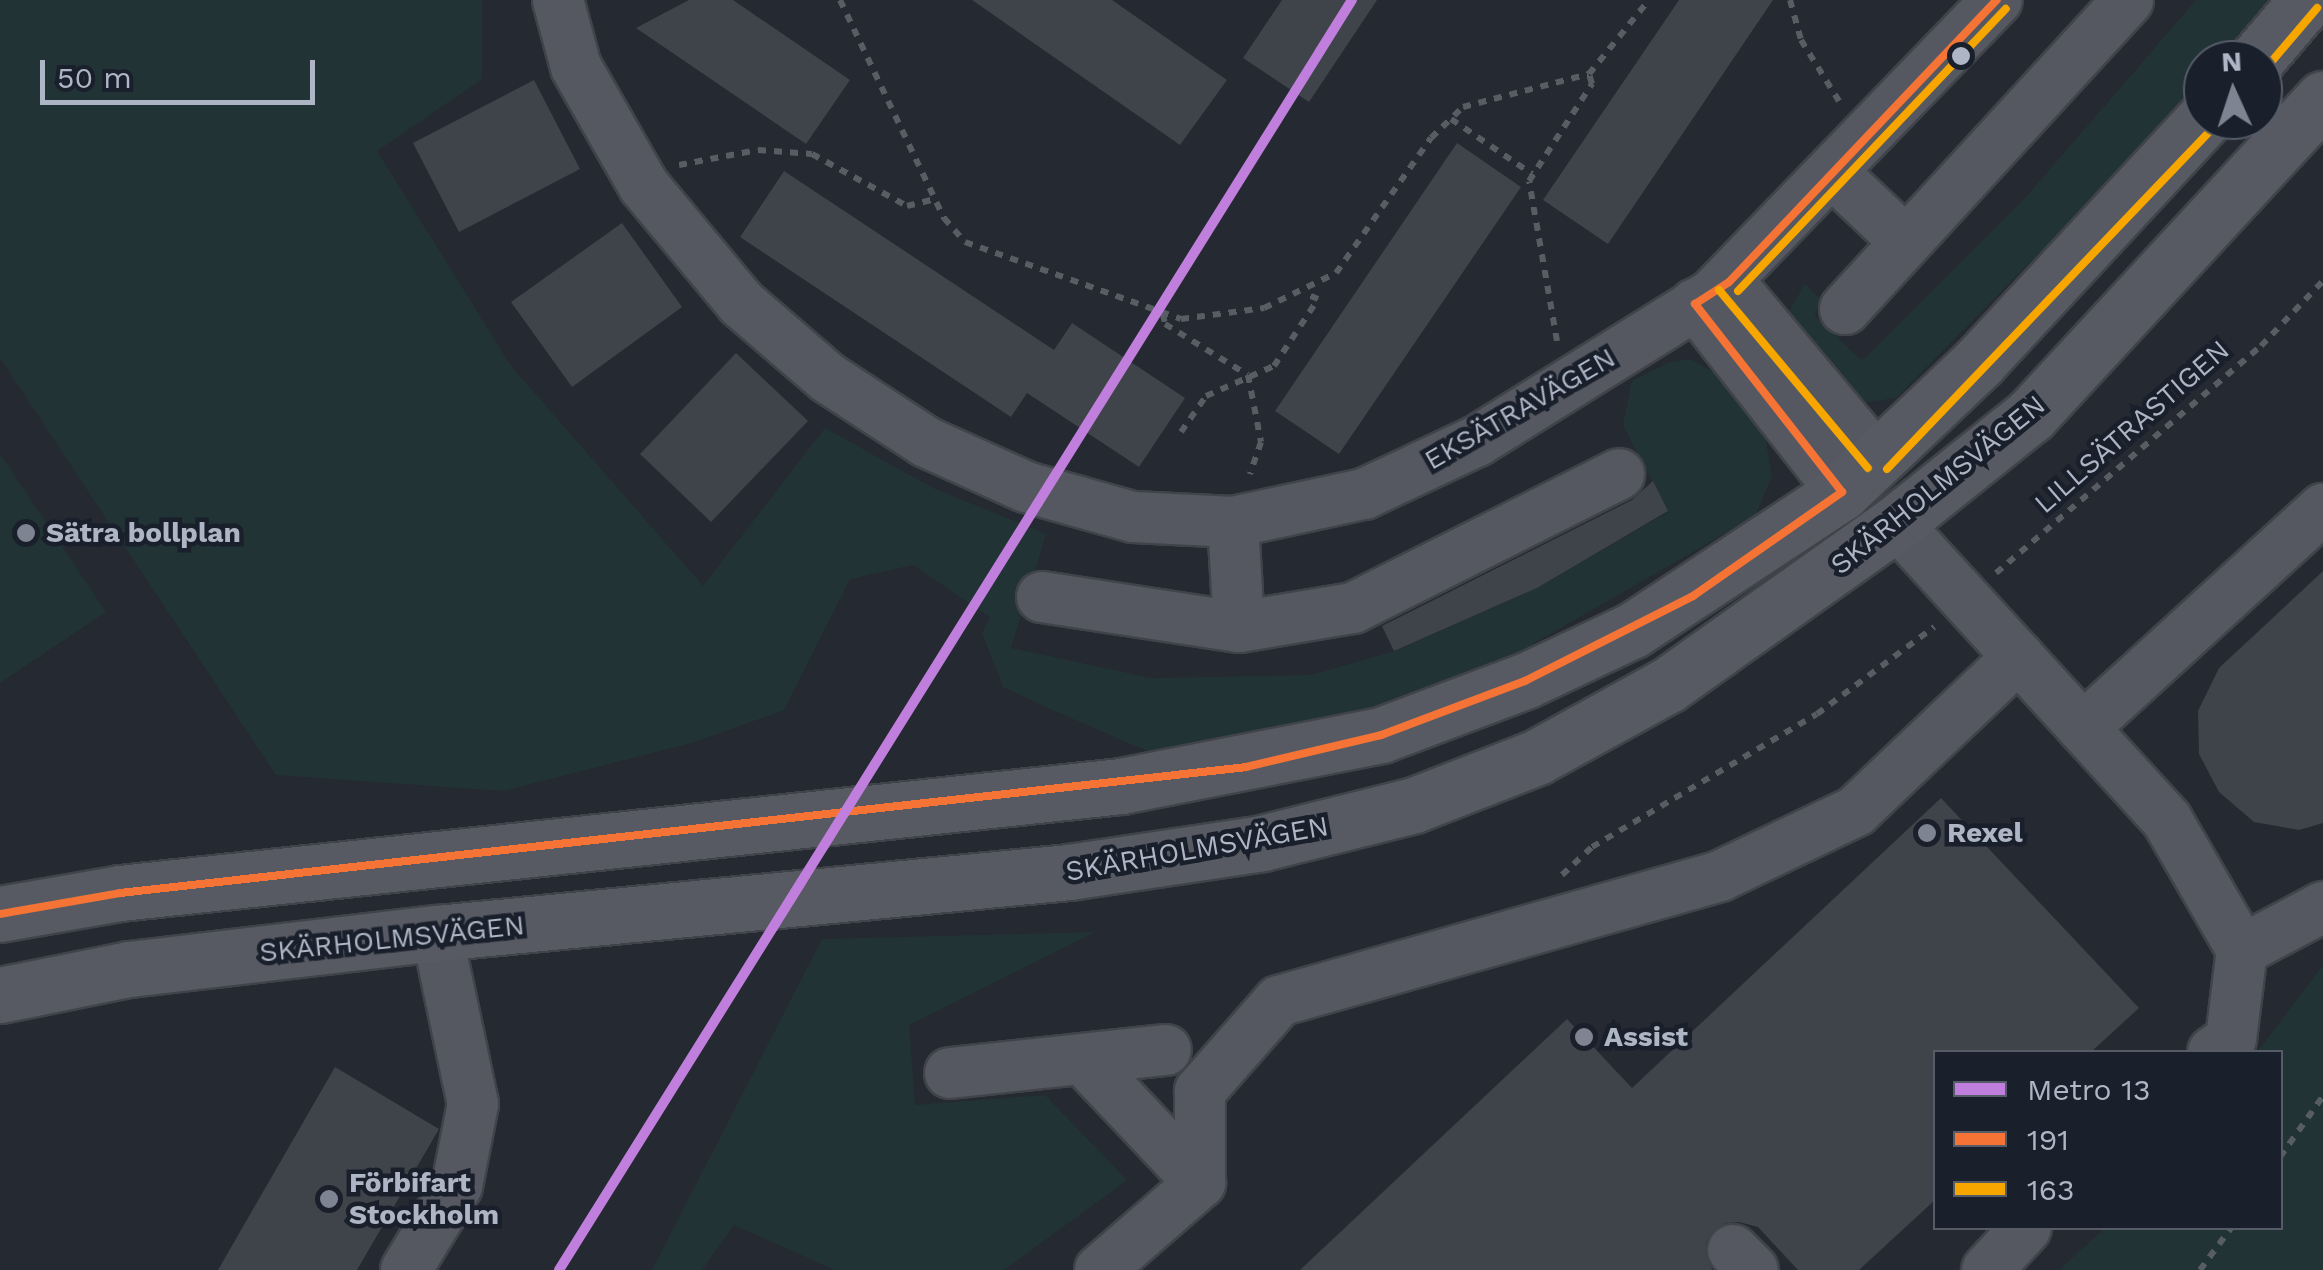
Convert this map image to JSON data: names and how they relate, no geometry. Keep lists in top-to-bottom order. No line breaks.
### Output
{"streets":{"main road":["SKÄRHOLMSVÄGEN"],"street":["EKSÄTRAVÄGEN"],"path":["LILLSÄTRASTIGEN"]},"places":["Sätra bollplan","Rexel","Assist","Förbifart Stockholm"],"lines":["metro line 13","transit line 191","transit line 163"],"legend":["Metro 13","191","163"],"scale_bar":"50 m","north":"top"}
